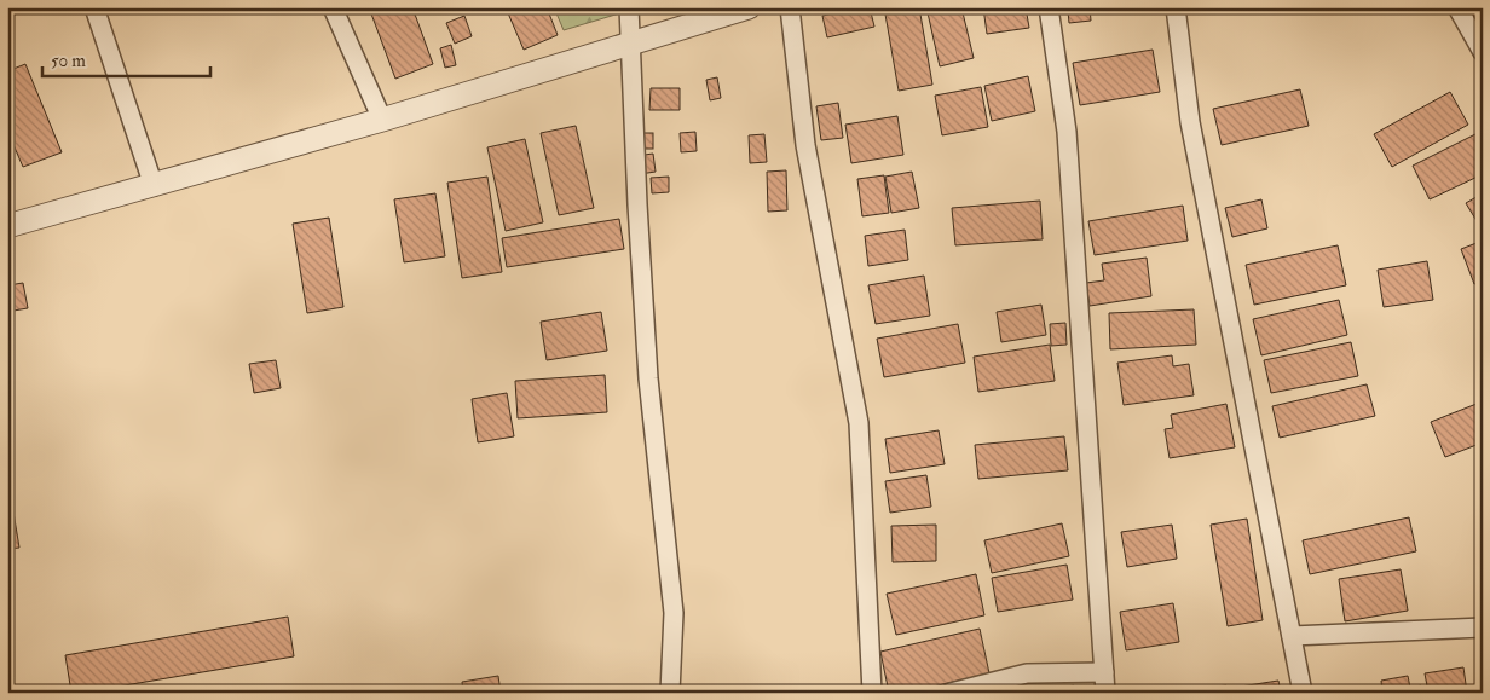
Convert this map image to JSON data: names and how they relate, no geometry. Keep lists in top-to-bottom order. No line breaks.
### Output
{"scale_bar":"50 m"}
